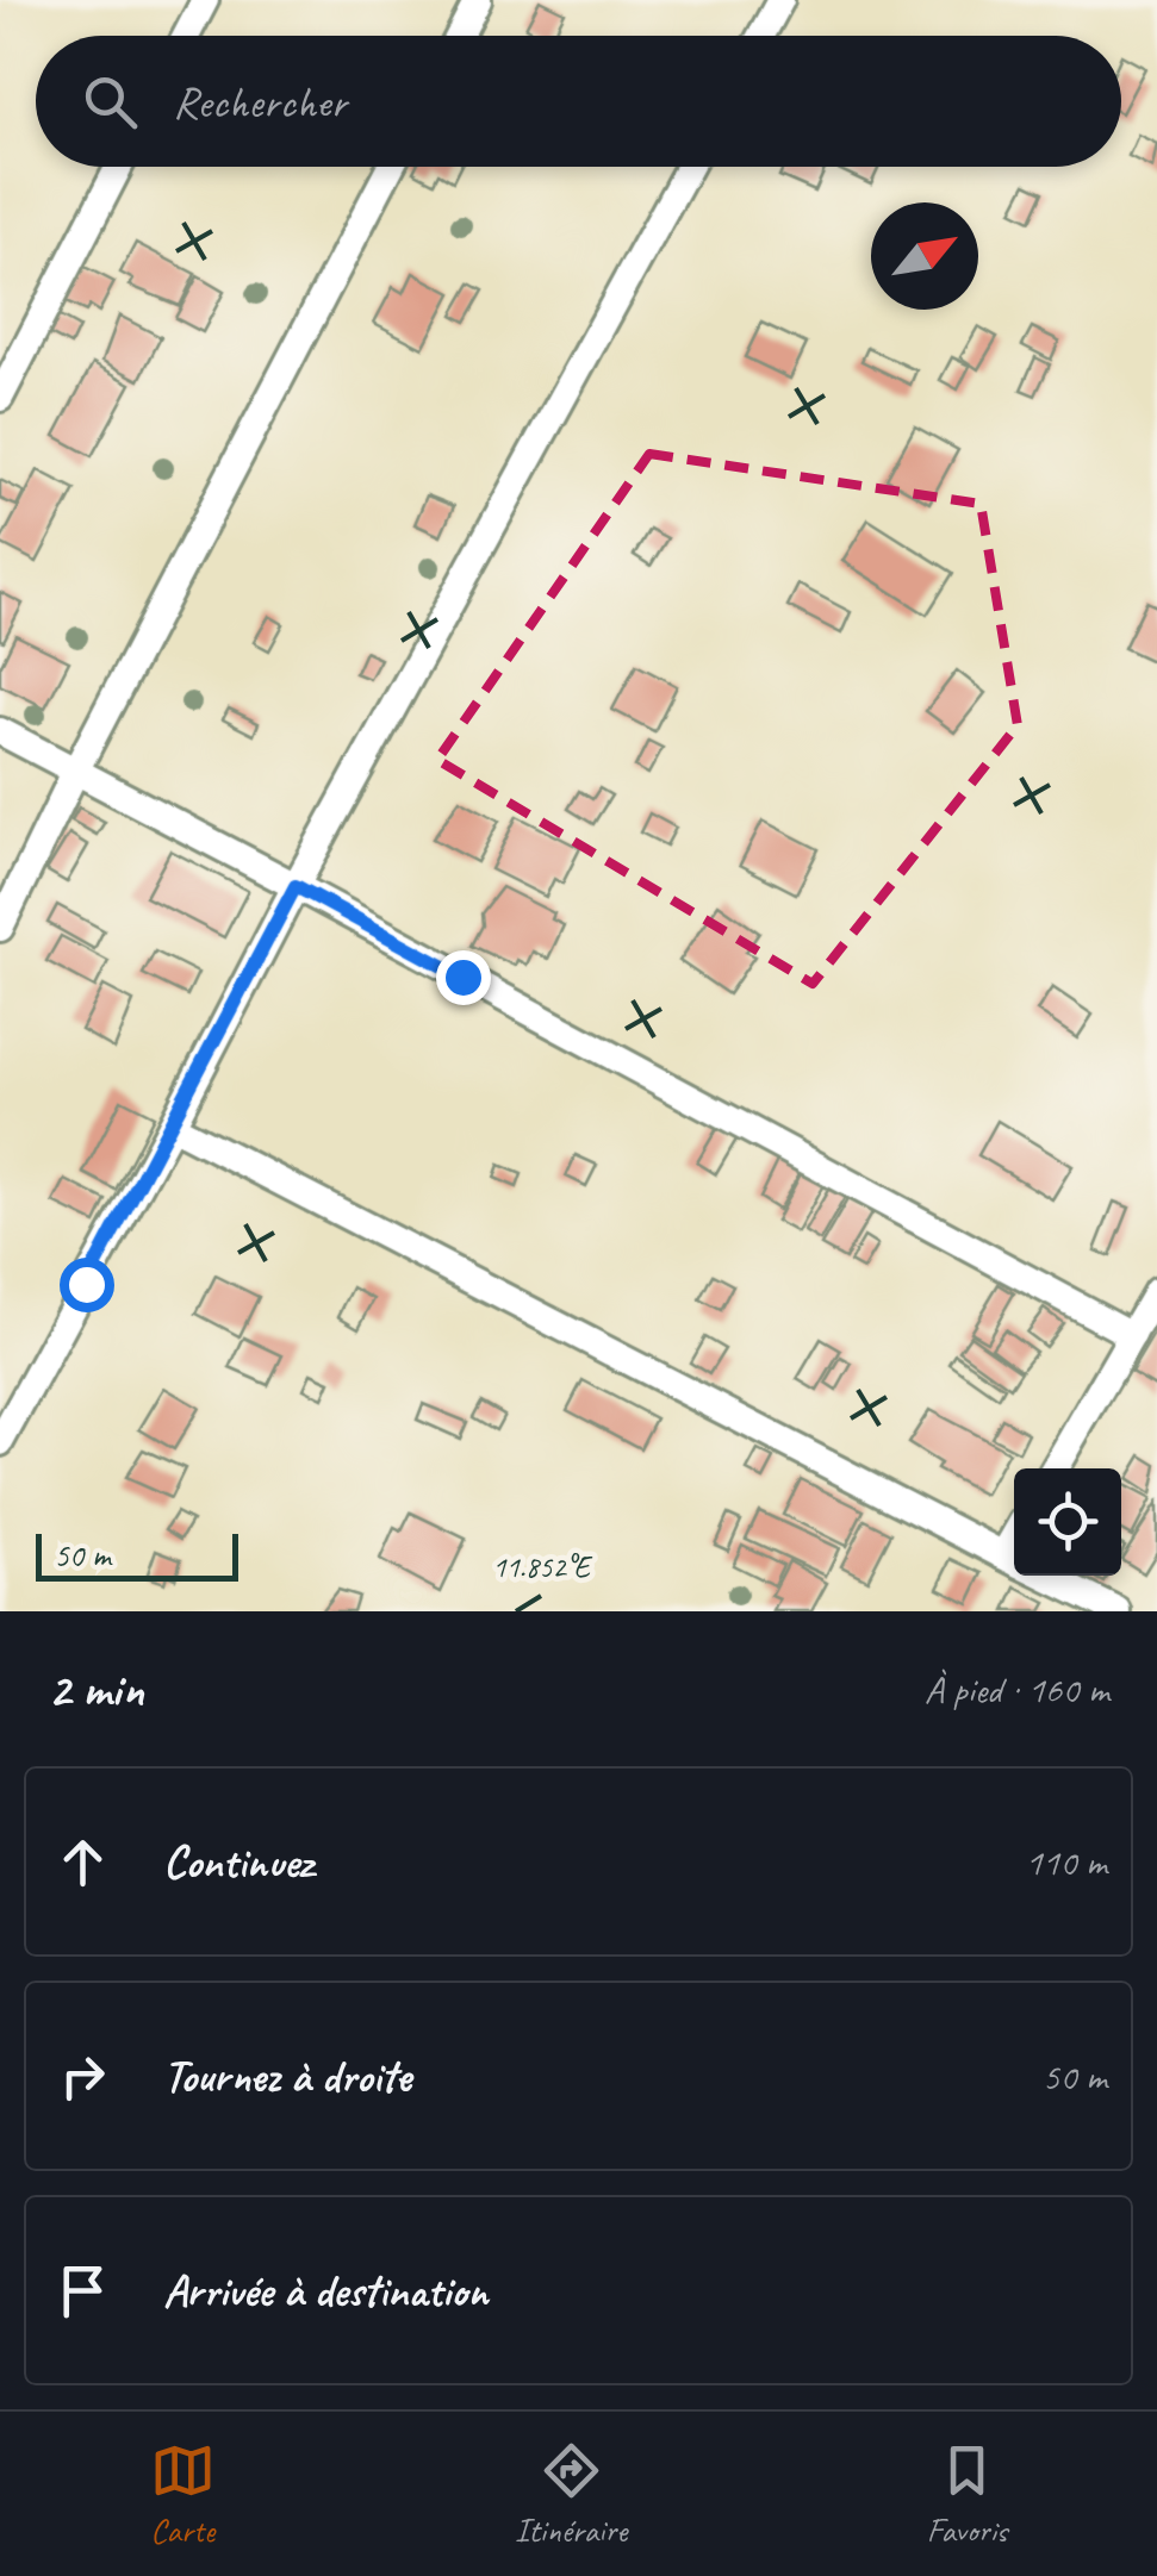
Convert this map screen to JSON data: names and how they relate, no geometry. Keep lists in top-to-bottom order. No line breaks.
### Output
{"scale_bar":"50 m","north":"top right","page":{"search":"Rechercher","scale":"50 m","heading":["2 min","À pied · 160 m"],"list":[["Continuez","110 m"],["Tournez à droite","50 m"],"Arrivée à destination"],"nav":["Carte","Itinéraire","Favoris"]},"coordinates":["11.852°E"]}
